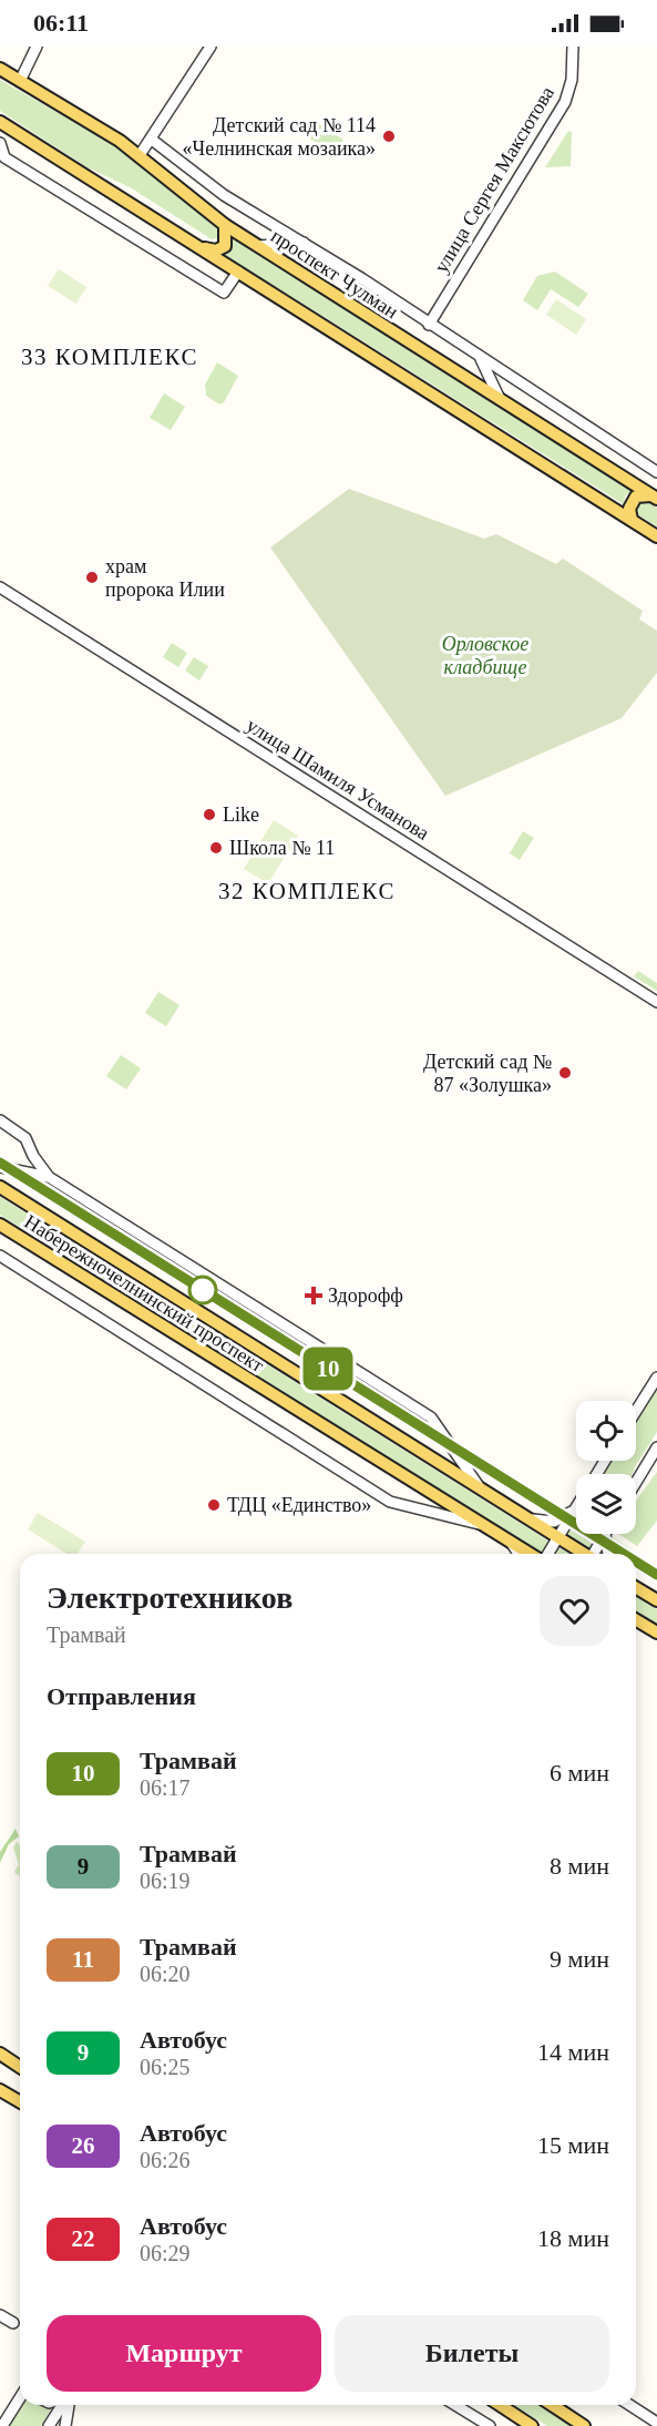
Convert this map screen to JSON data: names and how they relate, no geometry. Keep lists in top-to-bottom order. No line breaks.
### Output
{"streets":{"main road":["проспект Чулман","Набережночелнинский проспект"],"street":["улица Сергея Максютова","улица Шамиля Усманова"]},"districts":["33 КОМПЛЕКС","32 КОМПЛЕКС"],"parks":["Орловское кладбище"],"places":{"other":["Детский сад № 114 «Челнинская мозаика»","храм пророка Илии","Like","Школа № 11","Детский сад № 87 «Золушка»","ТДЦ «Единство»"],"health":["Здорофф"]},"lines":["tram line 10"],"page":{"status":"06:11","on_map":"10","heading":[["Электротехников","Трамвай"],"Отправления"],"list":[{"mark":"10","name":"Трамвай","note":"06:17","value":"6 мин"},{"mark":"9","name":"Трамвай","note":"06:19","value":"8 мин"},{"mark":"11","name":"Трамвай","note":"06:20","value":"9 мин"},{"mark":"9","name":"Автобус","note":"06:25","value":"14 мин"},{"mark":"26","name":"Автобус","note":"06:26","value":"15 мин"},{"mark":"22","name":"Автобус","note":"06:29","value":"18 мин"}],"buttons":["Маршрут","Билеты"]}}
